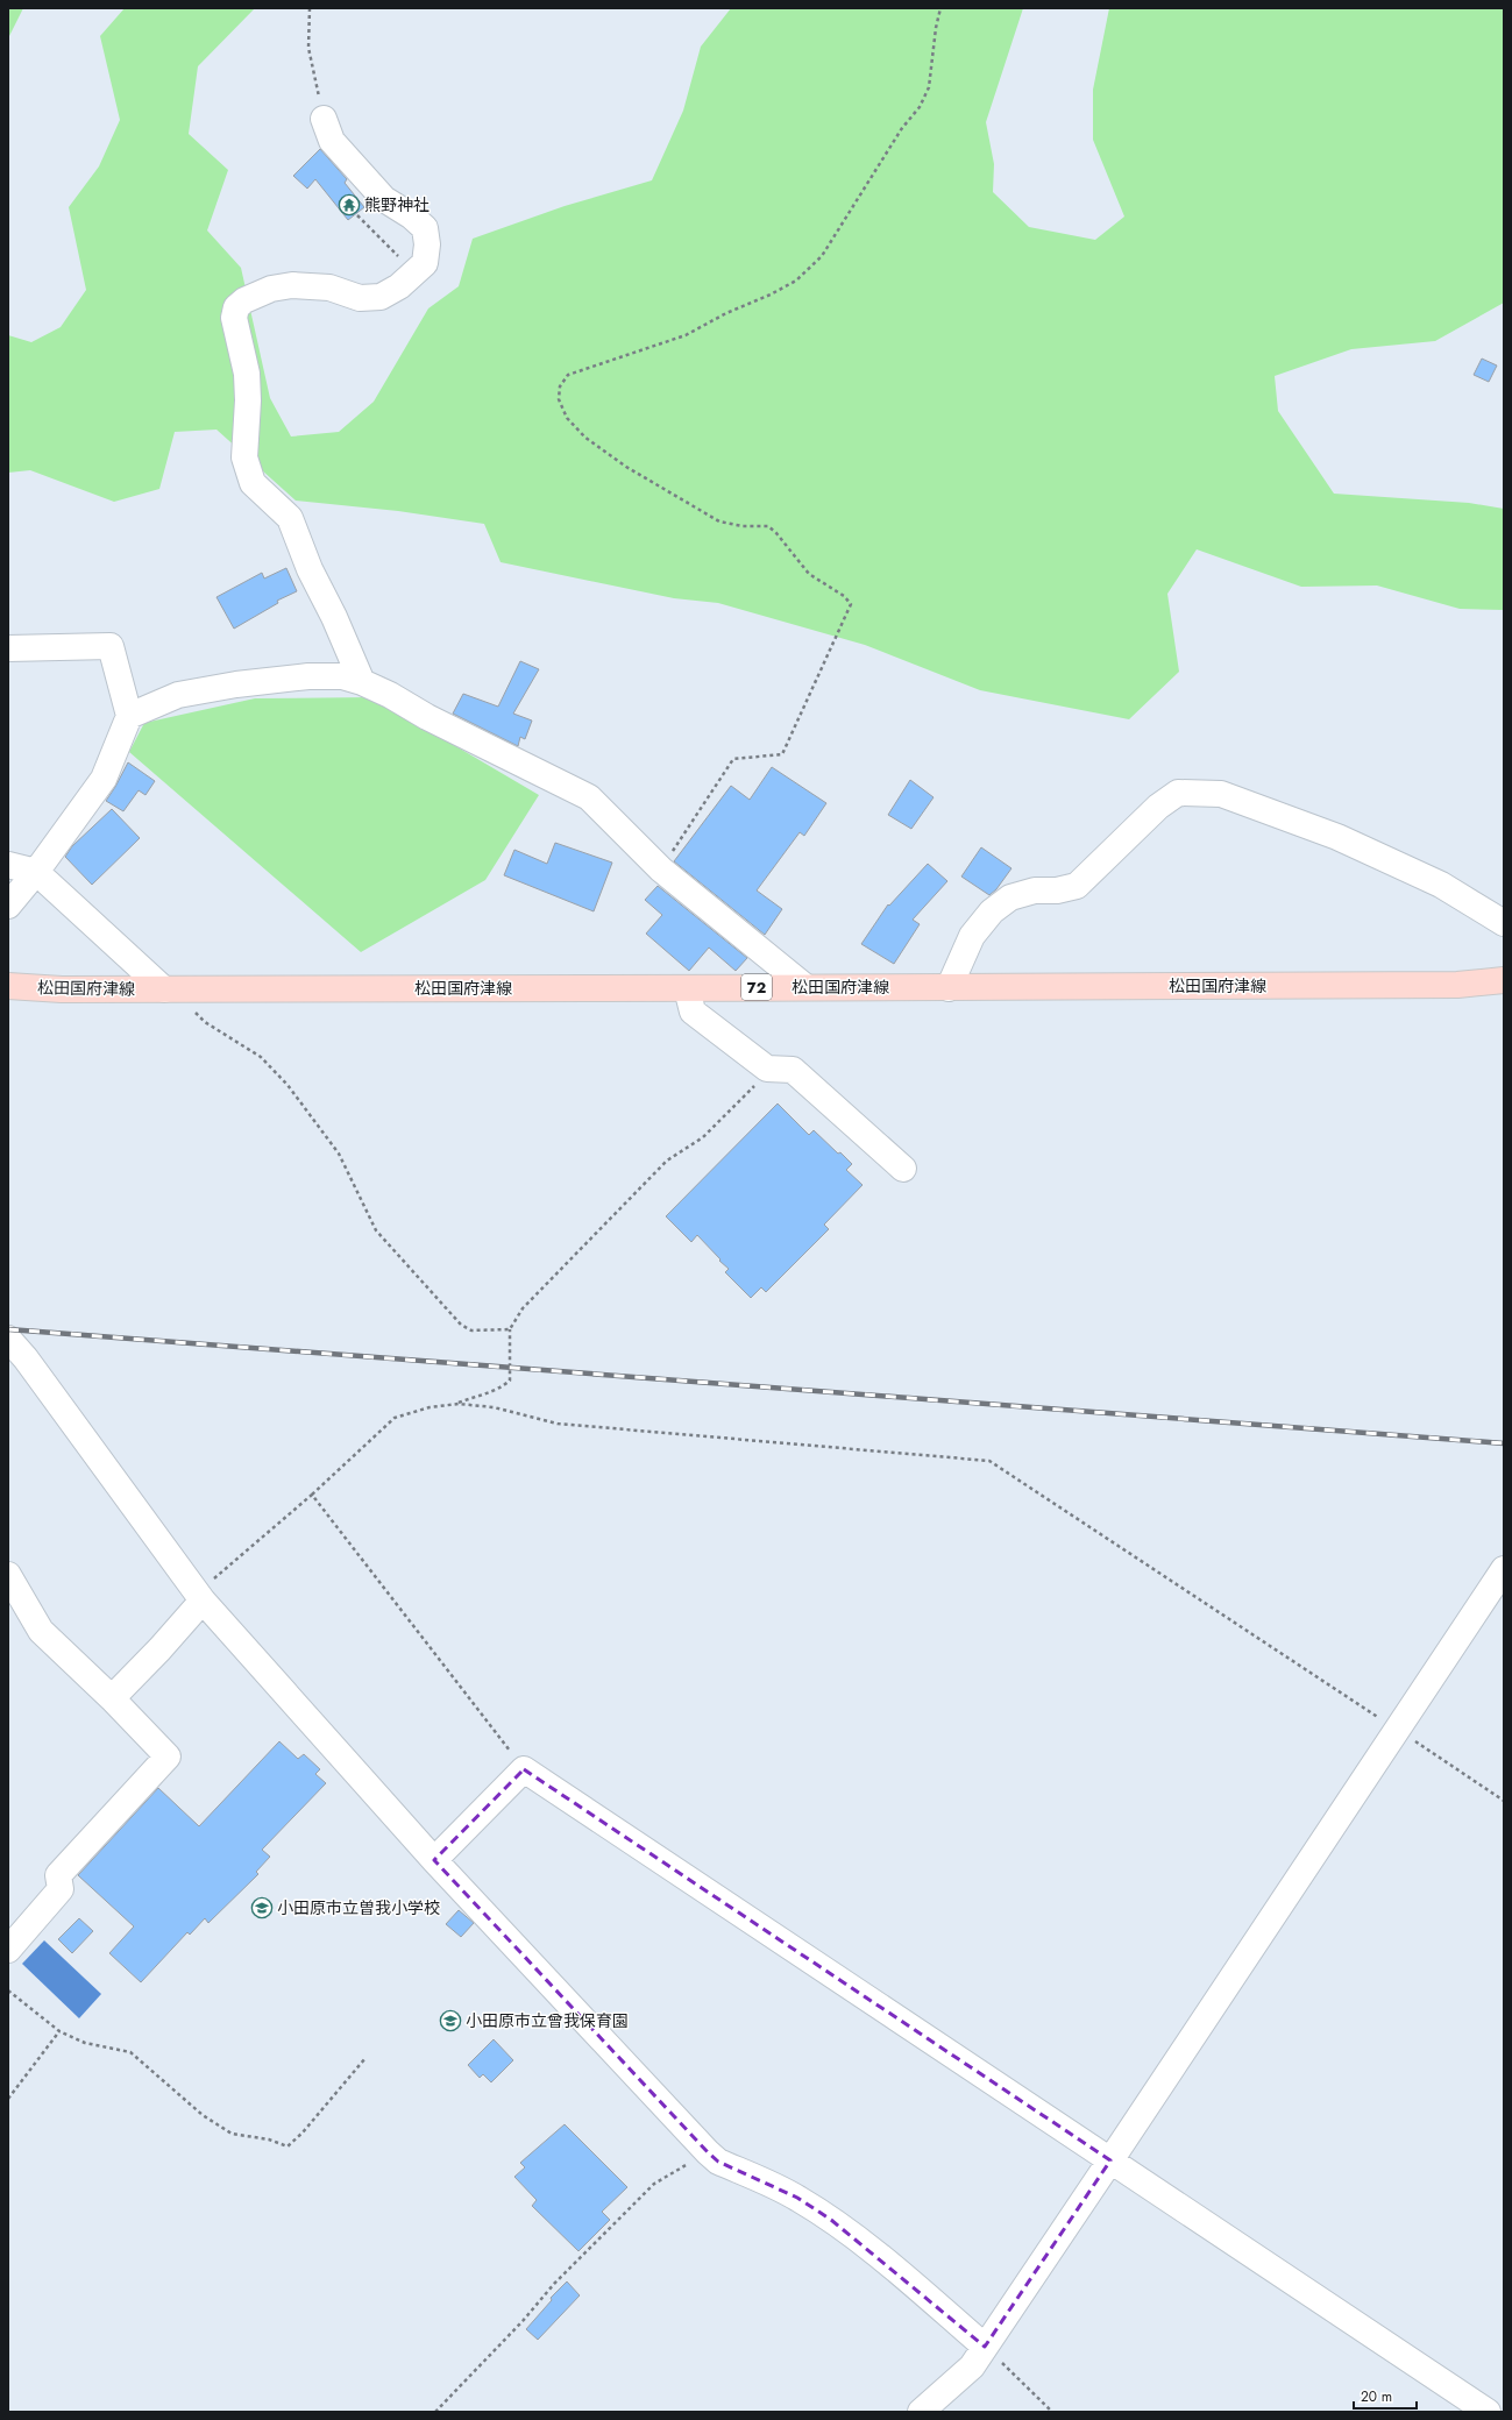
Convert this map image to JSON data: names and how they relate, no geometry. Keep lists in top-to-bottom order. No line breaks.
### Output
{"streets":{"main road":["松田国府津線","72"]},"places":{"temple":["熊野神社"],"school or university":["小田原市立曽我小学校","小田原市立曾我保育園"]},"scale_bar":"20 m"}
